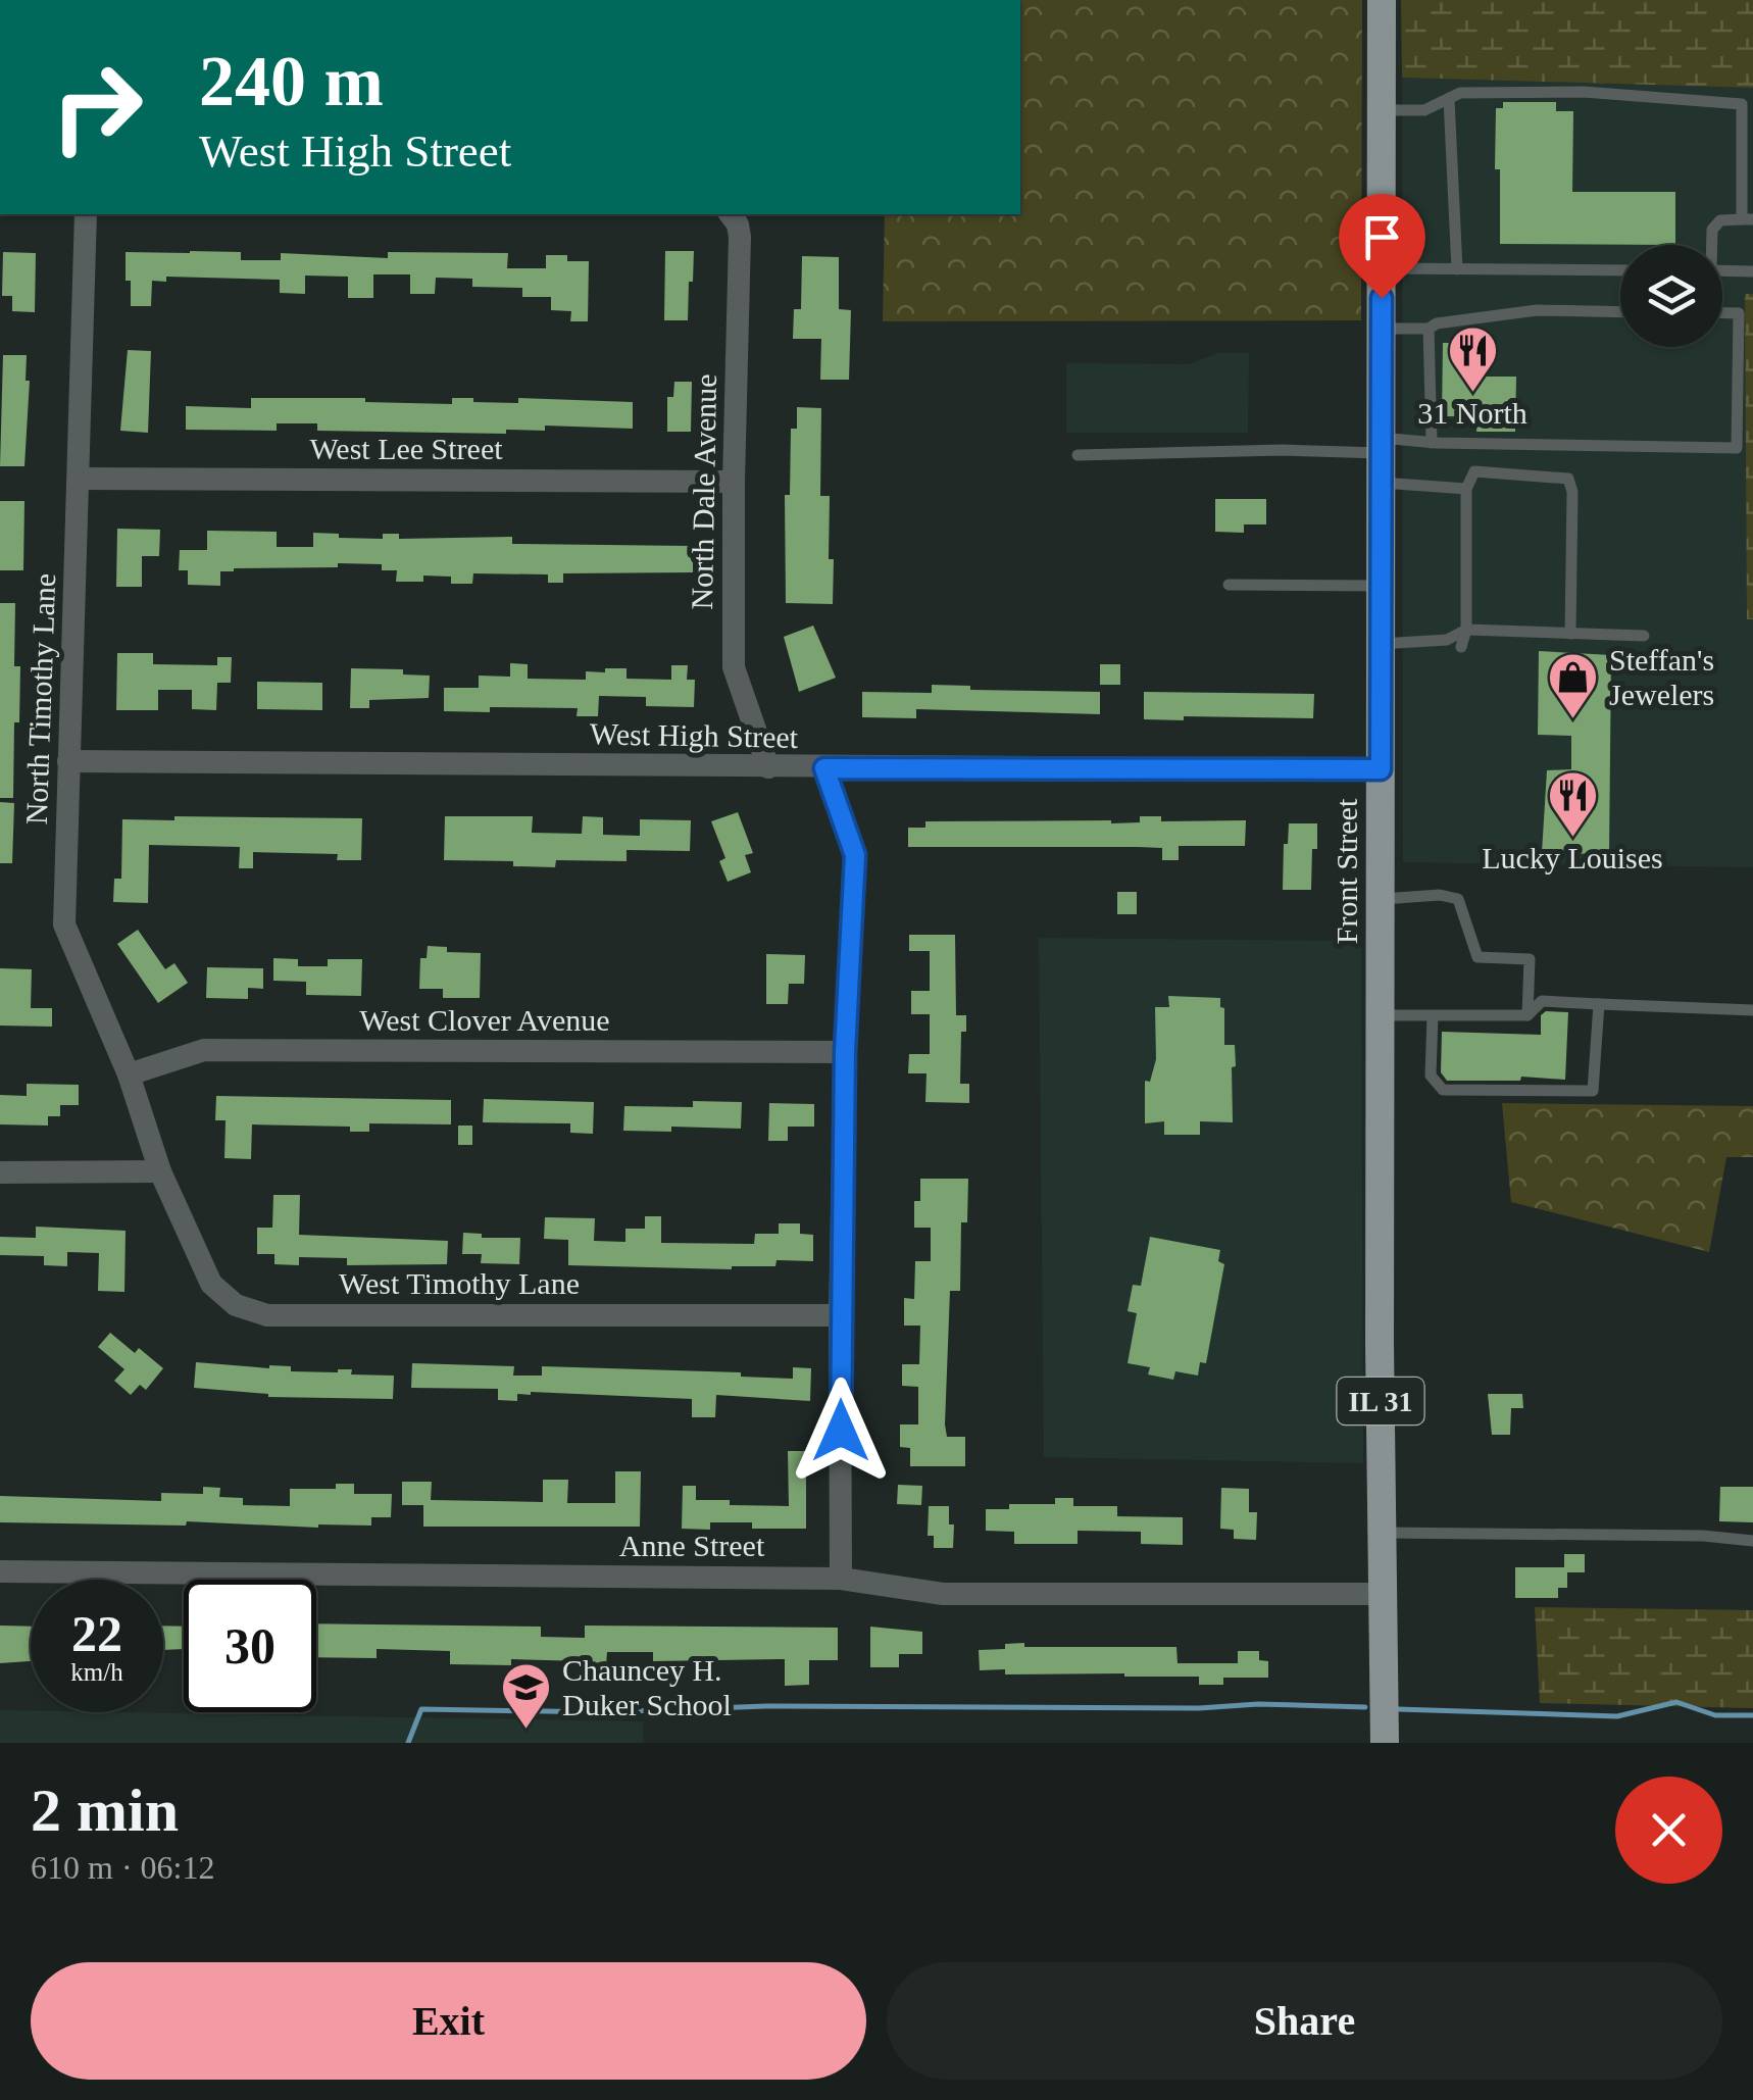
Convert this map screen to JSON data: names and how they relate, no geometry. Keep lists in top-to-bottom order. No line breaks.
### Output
{"streets":{"main road":["Front Street","IL 31"],"street":["West Lee Street","North Dale Avenue","North Timothy Lane","West High Street","West Clover Avenue","West Timothy Lane","Anne Street"]},"crossings":[["West Lee Street","North Dale Avenue"],["West Lee Street","North Timothy Lane"],["North Dale Avenue","West High Street"],["North Timothy Lane","West High Street"],["North Timothy Lane","West Clover Avenue"],["North Timothy Lane","West Timothy Lane"],["West High Street","Front Street"],["Front Street","Anne Street"]],"places":{"restaurant":["31 North","Lucky Louises"],"shop":["Steffan's Jewelers"],"school or university":["Chauncey H. Duker School"]},"page":{"turn":["240 m","West High Street"],"speed":"22 km/h","limit":"30","heading":["2 min","610 m · 06:12"],"buttons":["Exit","Share"]}}
